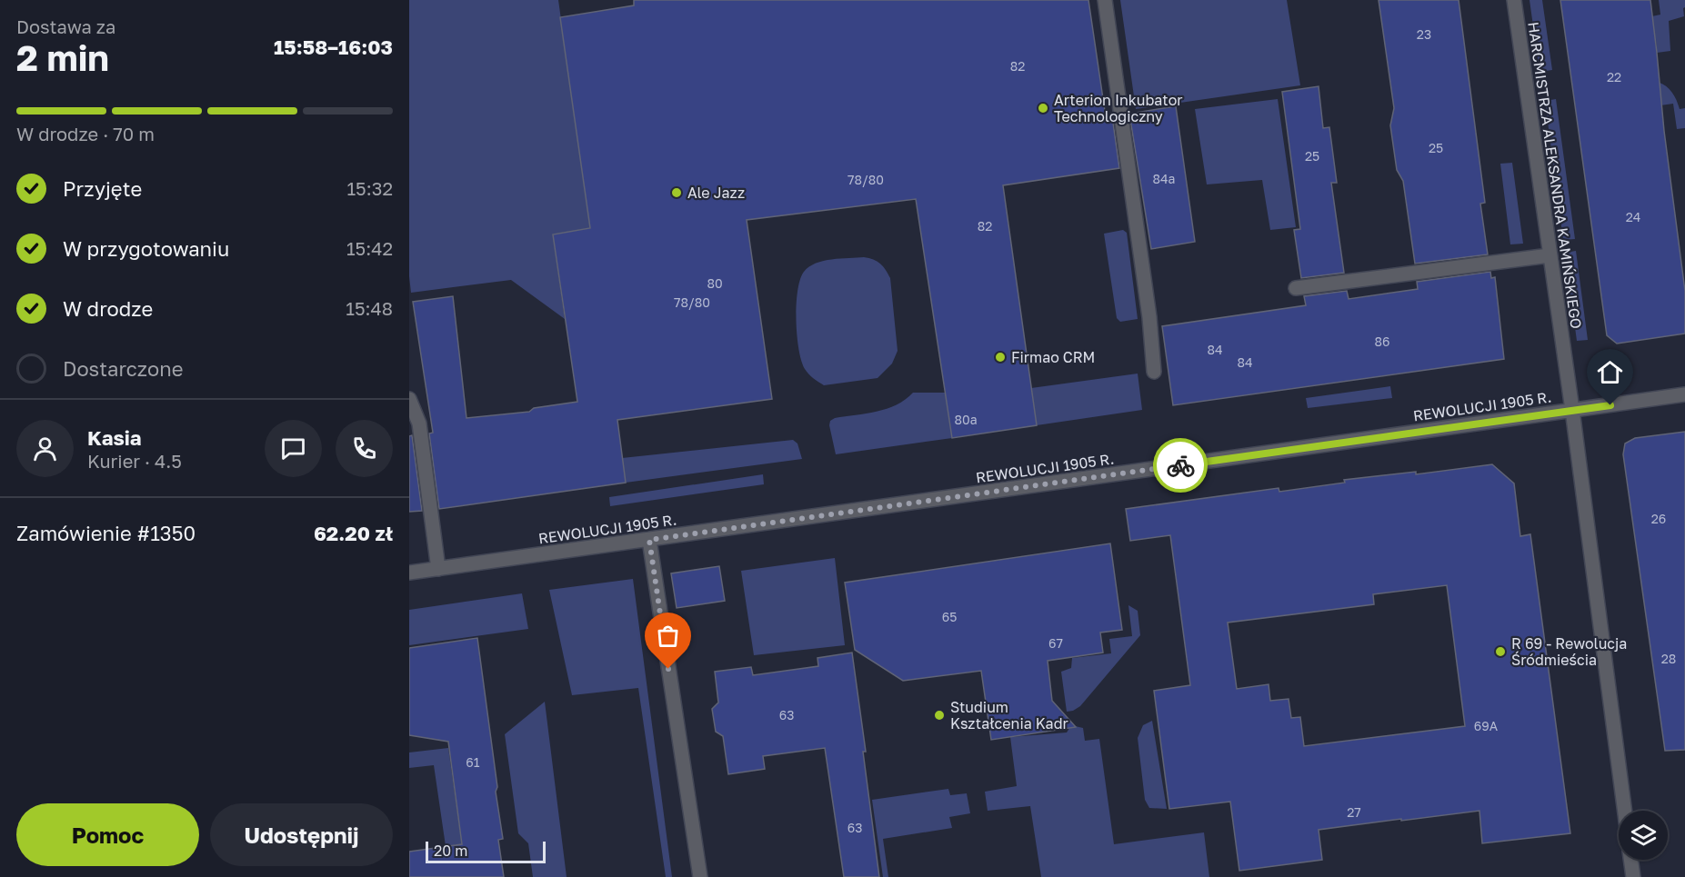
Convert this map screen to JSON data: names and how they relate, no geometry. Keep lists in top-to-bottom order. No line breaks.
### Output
{"streets":{"street":["HARCMISTRZA ALEKSANDRA KAMIŃSKIEGO","REWOLUCJI 1905 R."]},"crossings":[["HARCMISTRZA ALEKSANDRA KAMIŃSKIEGO","REWOLUCJI 1905 R."]],"places":["Arterion Inkubator Technologiczny","Ale Jazz","Firmao CRM","R 69 - Rewolucja Śródmieścia","Studium Kształcenia Kadr"],"house_numbers":["23","82","22","25","25","84a","78/80","24","82","80","78/80","86","84","84","80a","26","65","67","28","63","69A","61","27","63"],"scale_bar":"20 m","page":{"heading":["2 min","Dostawa za","15:58–16:03"],"panel":["Kasia","Kurier · 4.5","Zamówienie #1350","62.20 zł"],"bar":"W drodze · 70 m","list":[["Przyjęte","15:32"],["W przygotowaniu","15:42"],["W drodze","15:48"],"Dostarczone"],"buttons":["Pomoc","Udostępnij"],"scale":"20 m"}}
